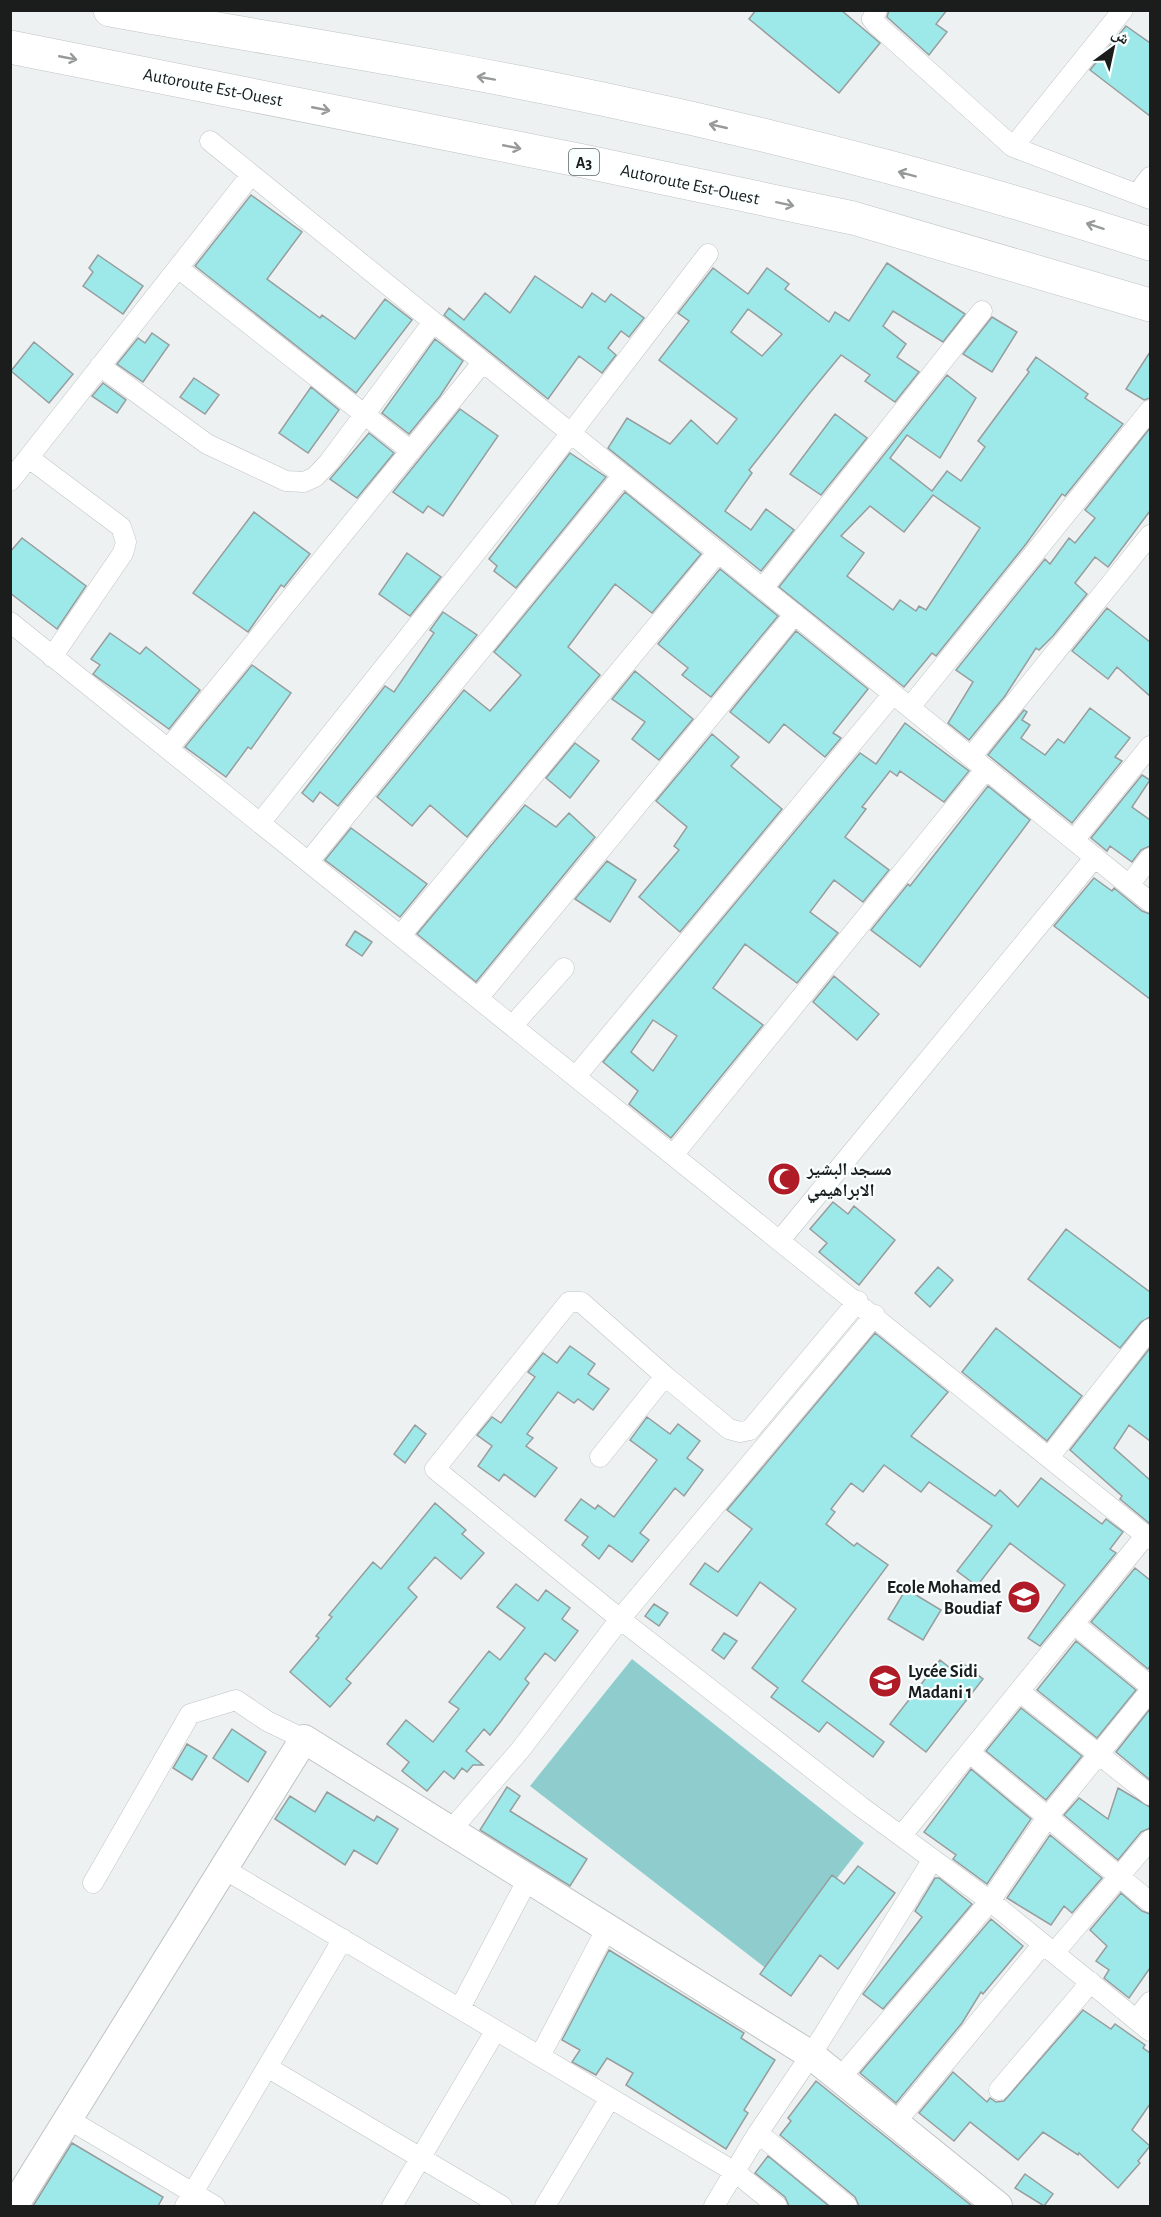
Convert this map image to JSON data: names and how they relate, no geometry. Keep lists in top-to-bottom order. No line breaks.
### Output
{"streets":{"highway":["Autoroute Est-Ouest","A3"]},"places":{"mosque":["مسجد البشير الابراهيمي"],"school or university":["Ecole Mohamed Boudiaf","Lycée Sidi Madani 1"]},"north":"top right"}
